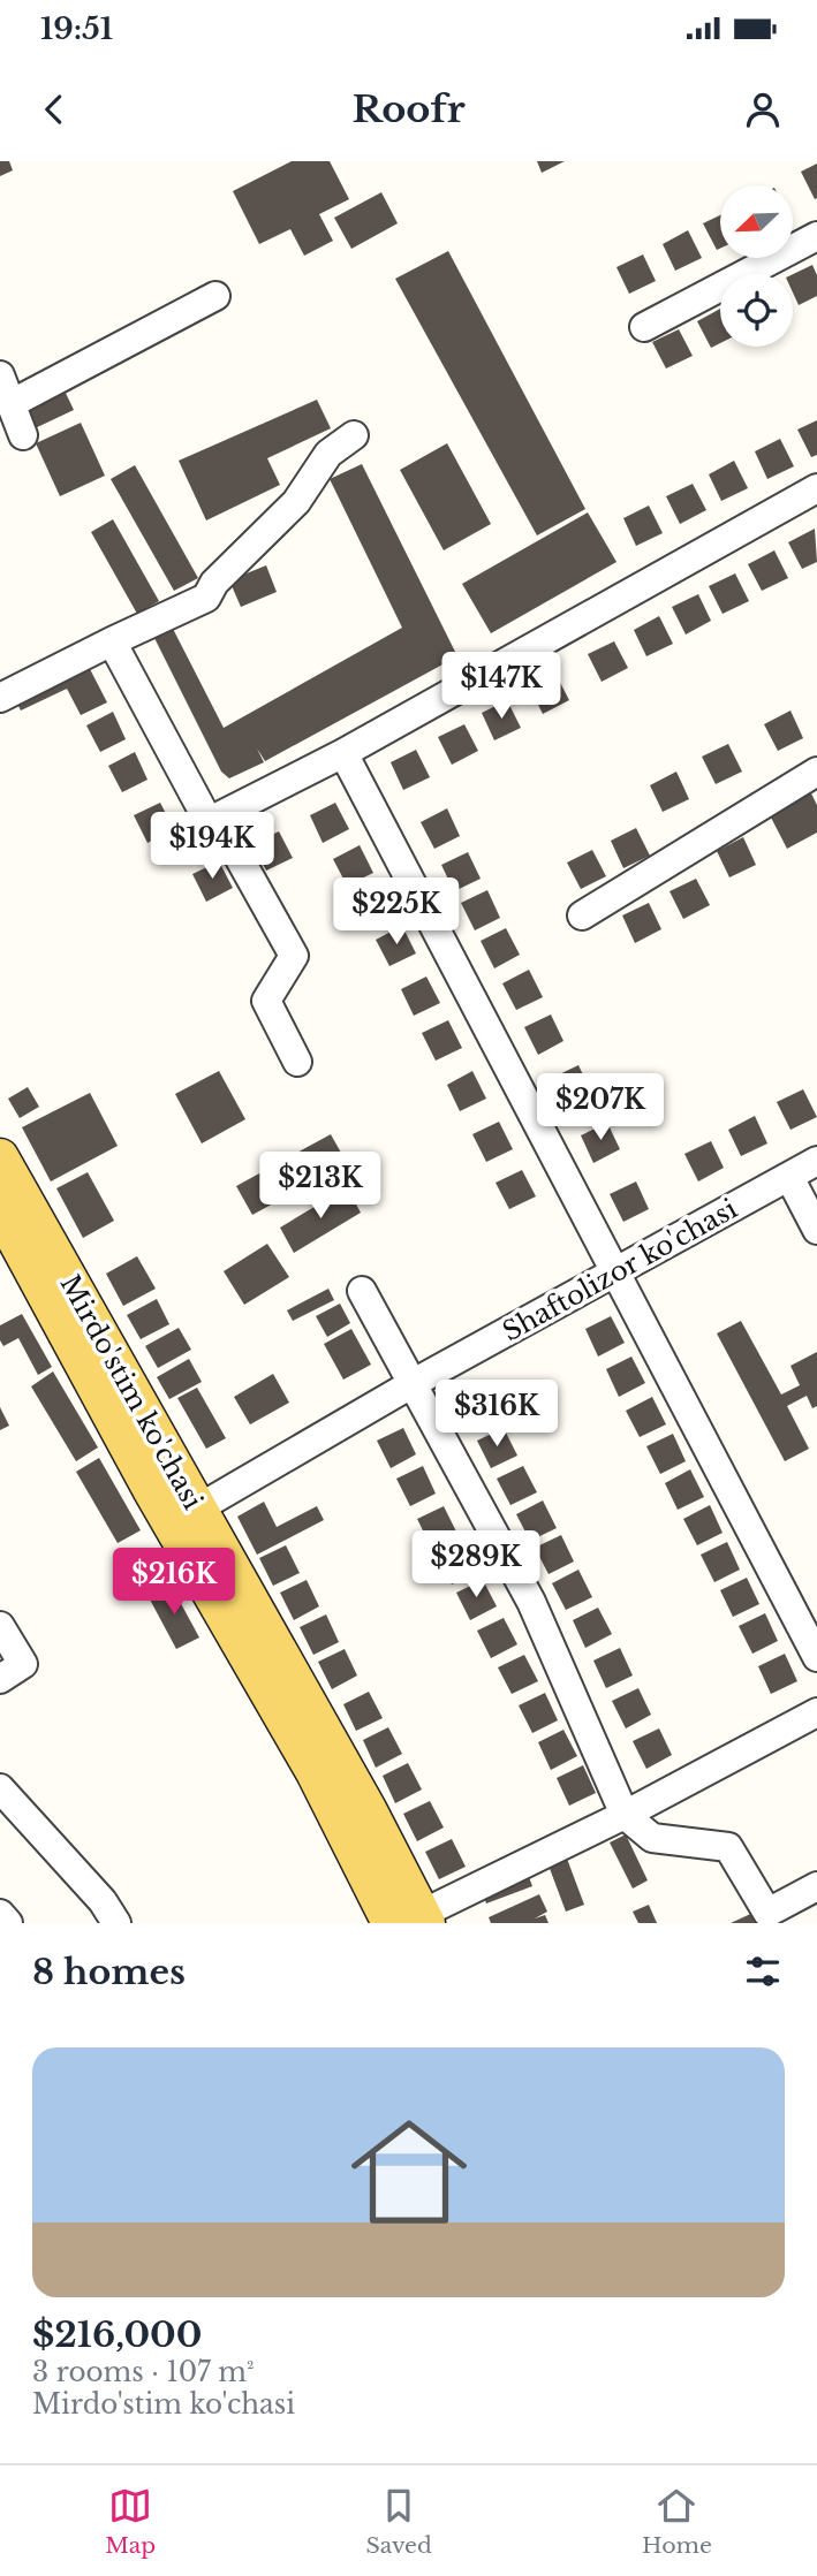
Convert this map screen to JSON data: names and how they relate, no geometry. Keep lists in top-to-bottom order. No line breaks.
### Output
{"streets":{"main road":["Mirdo'stim ko'chasi"],"street":["Shaftolizor ko'chasi"]},"crossings":[["Shaftolizor ko'chasi","Mirdo'stim ko'chasi"]],"north":"bottom left","page":{"status":"19:51","header":"Roofr","price":["$147K","$194K","$225K","$207K","$213K","$316K","$289K","$216K"],"heading":"8 homes","list":[{"name":"$216,000","note":"3 rooms · 107 m² · Mirdo'stim ko'chasi"}],"tabs":["Map","Saved","Home"]}}
